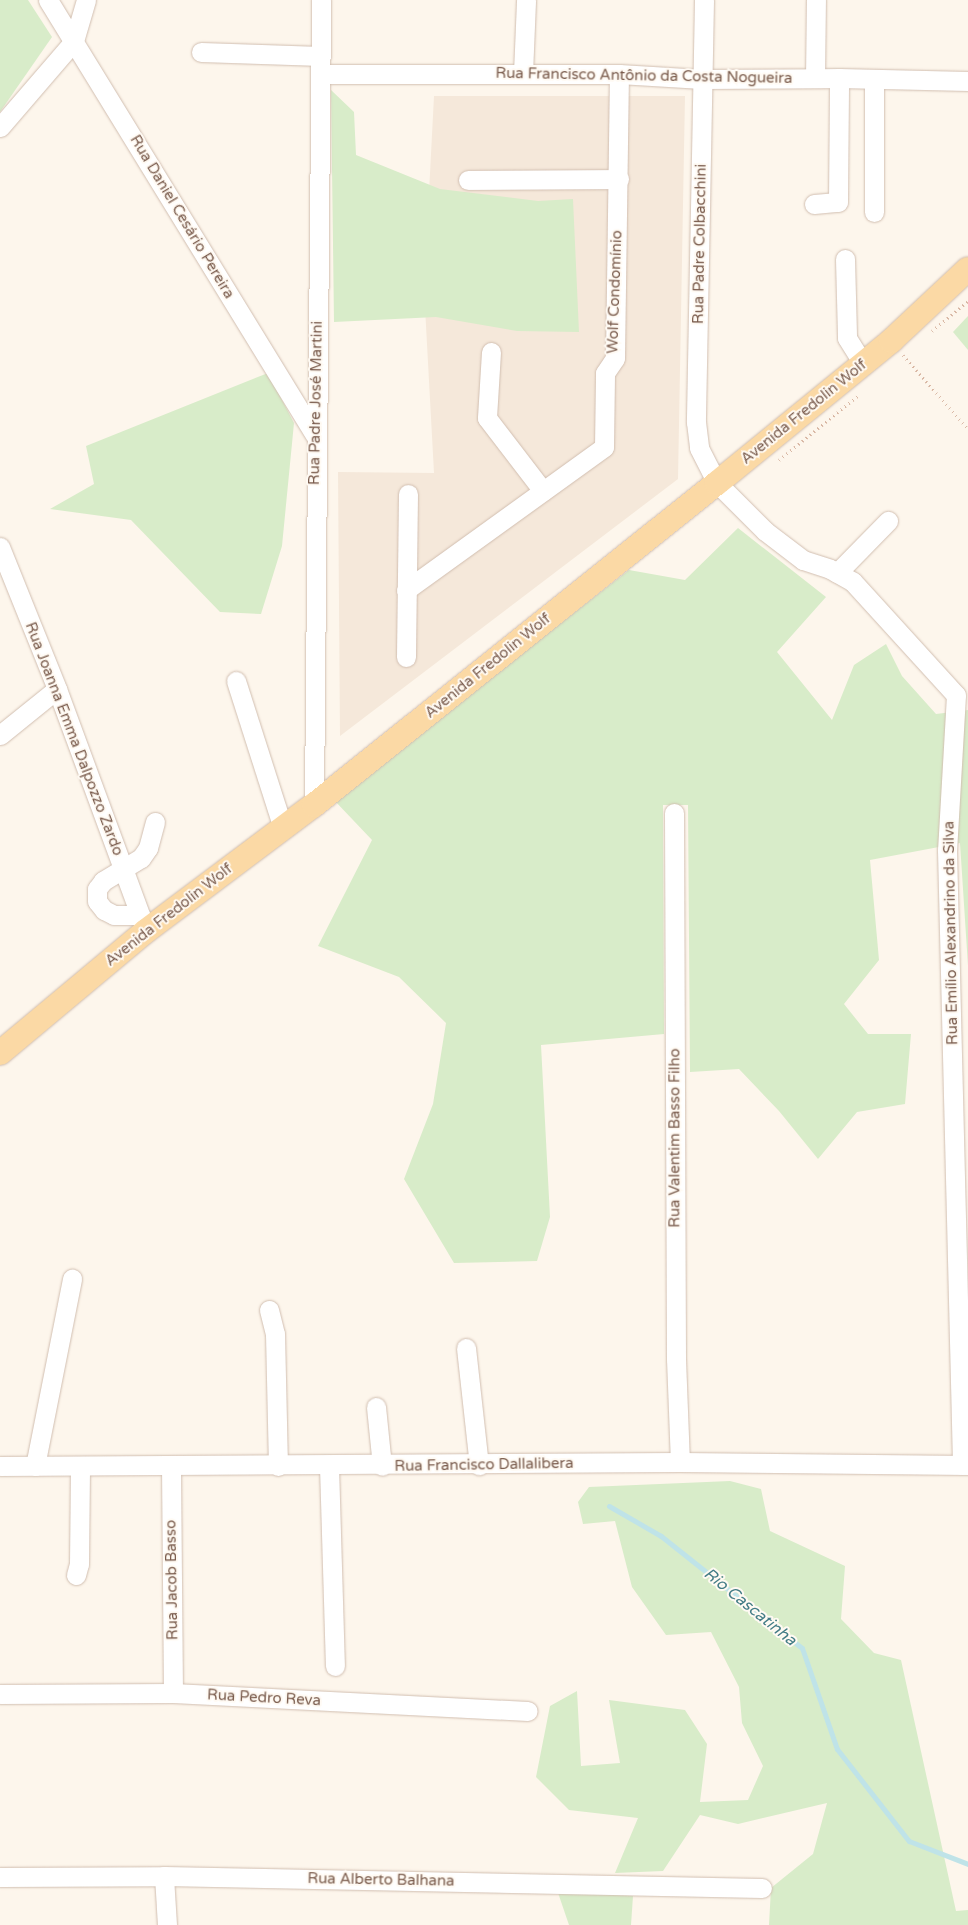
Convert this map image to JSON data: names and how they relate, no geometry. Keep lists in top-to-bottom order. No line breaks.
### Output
{"streets":{"main road":["Avenida Fredolin Wolf"],"street":["Rua Francisco Antônio da Costa Nogueira","Rua Daniel Cesário Pereira","Rua Padre Colbacchini","Wolf Condomínio","Rua Padre José Martini","Rua Joanna Emma Dalpozzo Zardo","Rua Emílio Alexandrino da Silva","Rua Valentim Basso Filho","Rua Francisco Dallalibera","Rua Jacob Basso","Rua Pedro Reva","Rua Alberto Balhana"]},"crossings":[["Rua Francisco Antônio da Costa Nogueira","Rua Padre Colbacchini"],["Rua Francisco Antônio da Costa Nogueira","Wolf Condomínio"],["Rua Francisco Antônio da Costa Nogueira","Rua Padre José Martini"],["Rua Daniel Cesário Pereira","Rua Padre José Martini"],["Rua Padre Colbacchini","Avenida Fredolin Wolf"],["Rua Padre Colbacchini","Rua Emílio Alexandrino da Silva"],["Rua Padre José Martini","Avenida Fredolin Wolf"],["Avenida Fredolin Wolf","Rua Joanna Emma Dalpozzo Zardo"],["Avenida Fredolin Wolf","Rua Emílio Alexandrino da Silva"],["Rua Emílio Alexandrino da Silva","Rua Francisco Dallalibera"],["Rua Valentim Basso Filho","Rua Francisco Dallalibera"],["Rua Francisco Dallalibera","Rua Jacob Basso"],["Rua Jacob Basso","Rua Pedro Reva"]],"water":["Rio Cascatinha"]}
